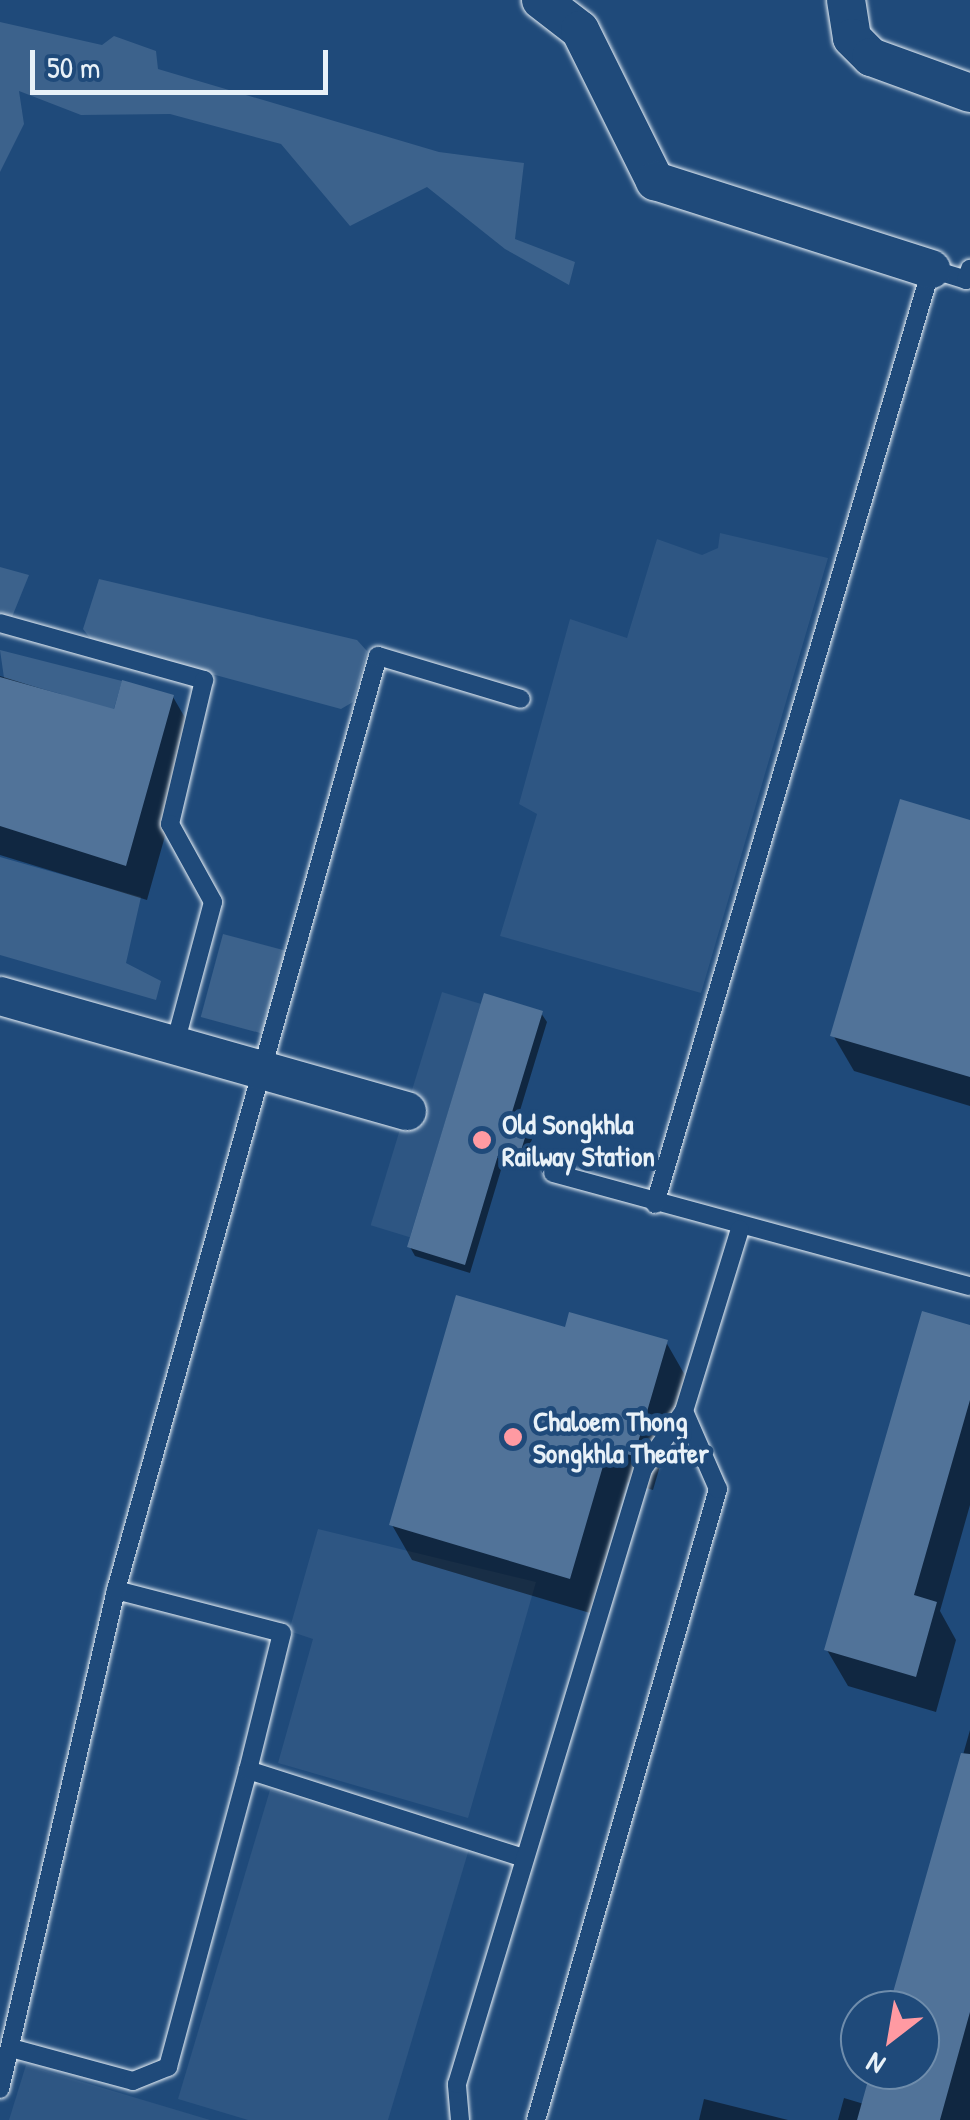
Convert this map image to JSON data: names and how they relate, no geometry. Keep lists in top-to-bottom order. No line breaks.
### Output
{"places":["Old Songkhla Railway Station","Chaloem Thong Songkhla Theater"],"scale_bar":"50 m","north":"bottom left"}
